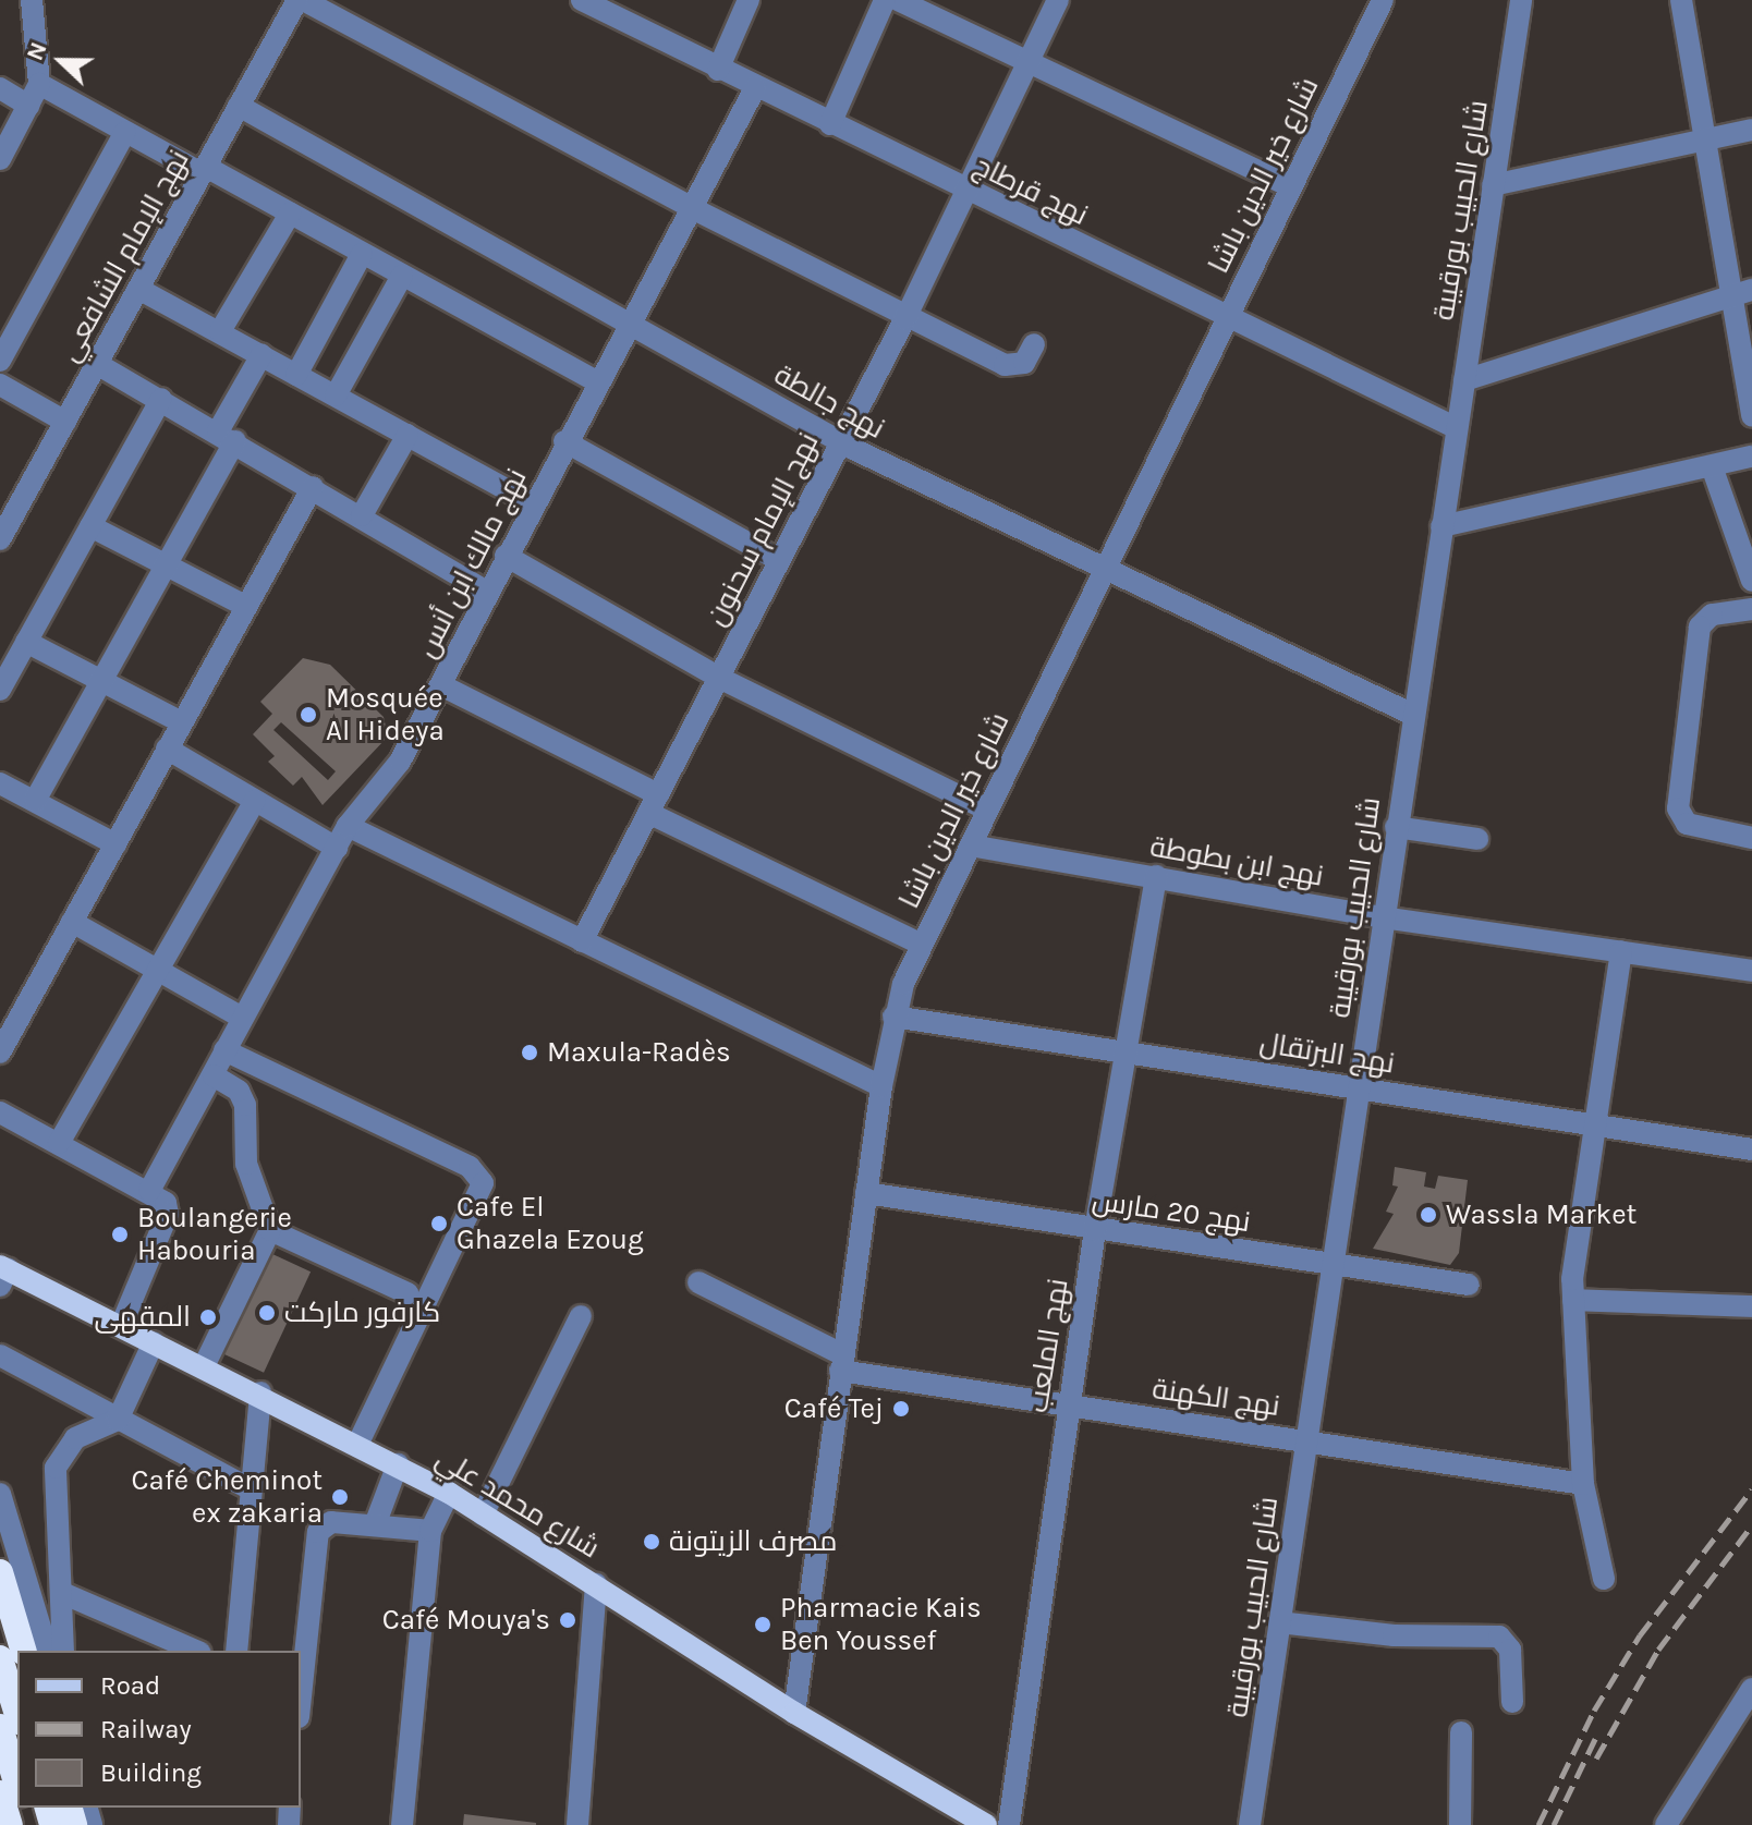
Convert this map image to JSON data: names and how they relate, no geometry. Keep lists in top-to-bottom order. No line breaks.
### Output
{"streets":{"main road":["شارع محمد علي"],"street":["شارع خير الدين باشا","نهج قرطاج","شارع الحبيب بورقيبة","نهج الإمام الشافعي","نهج جالطة","نهج الإمام سحنون","نهج مالك ابن أنس","نهج ابن بطوطة","نهج البرتقال","نهج 20 مارس","نهج الملعب","نهج الكهنة"]},"crossings":[["شارع خير الدين باشا","نهج قرطاج"],["شارع خير الدين باشا","نهج جالطة"],["شارع خير الدين باشا","نهج ابن بطوطة"],["شارع خير الدين باشا","نهج البرتقال"],["شارع خير الدين باشا","نهج 20 مارس"],["شارع خير الدين باشا","نهج الكهنة"],["شارع خير الدين باشا","شارع محمد علي"],["نهج قرطاج","شارع الحبيب بورقيبة"],["نهج قرطاج","نهج الإمام سحنون"],["نهج قرطاج","نهج مالك ابن أنس"],["شارع الحبيب بورقيبة","نهج جالطة"],["شارع الحبيب بورقيبة","نهج ابن بطوطة"],["شارع الحبيب بورقيبة","نهج البرتقال"],["شارع الحبيب بورقيبة","نهج 20 مارس"],["شارع الحبيب بورقيبة","نهج الكهنة"],["نهج الإمام الشافعي","نهج جالطة"],["نهج جالطة","نهج الإمام سحنون"],["نهج جالطة","نهج مالك ابن أنس"],["نهج ابن بطوطة","نهج الملعب"],["نهج البرتقال","نهج الملعب"],["نهج 20 مارس","نهج الملعب"],["نهج الملعب","نهج الكهنة"]],"places":["Mosquée Al Hideya","Maxula-Radès","Wassla Market","Cafe El Ghazela Ezoug","Boulangerie Habouria","كارفور ماركت","المقهى","Café Tej","Café Cheminot ex zakaria","مصرف الزيتونة","Café Mouya's","Pharmacie Kais Ben Youssef"],"legend":["Road","Railway","Building"],"north":"left"}
